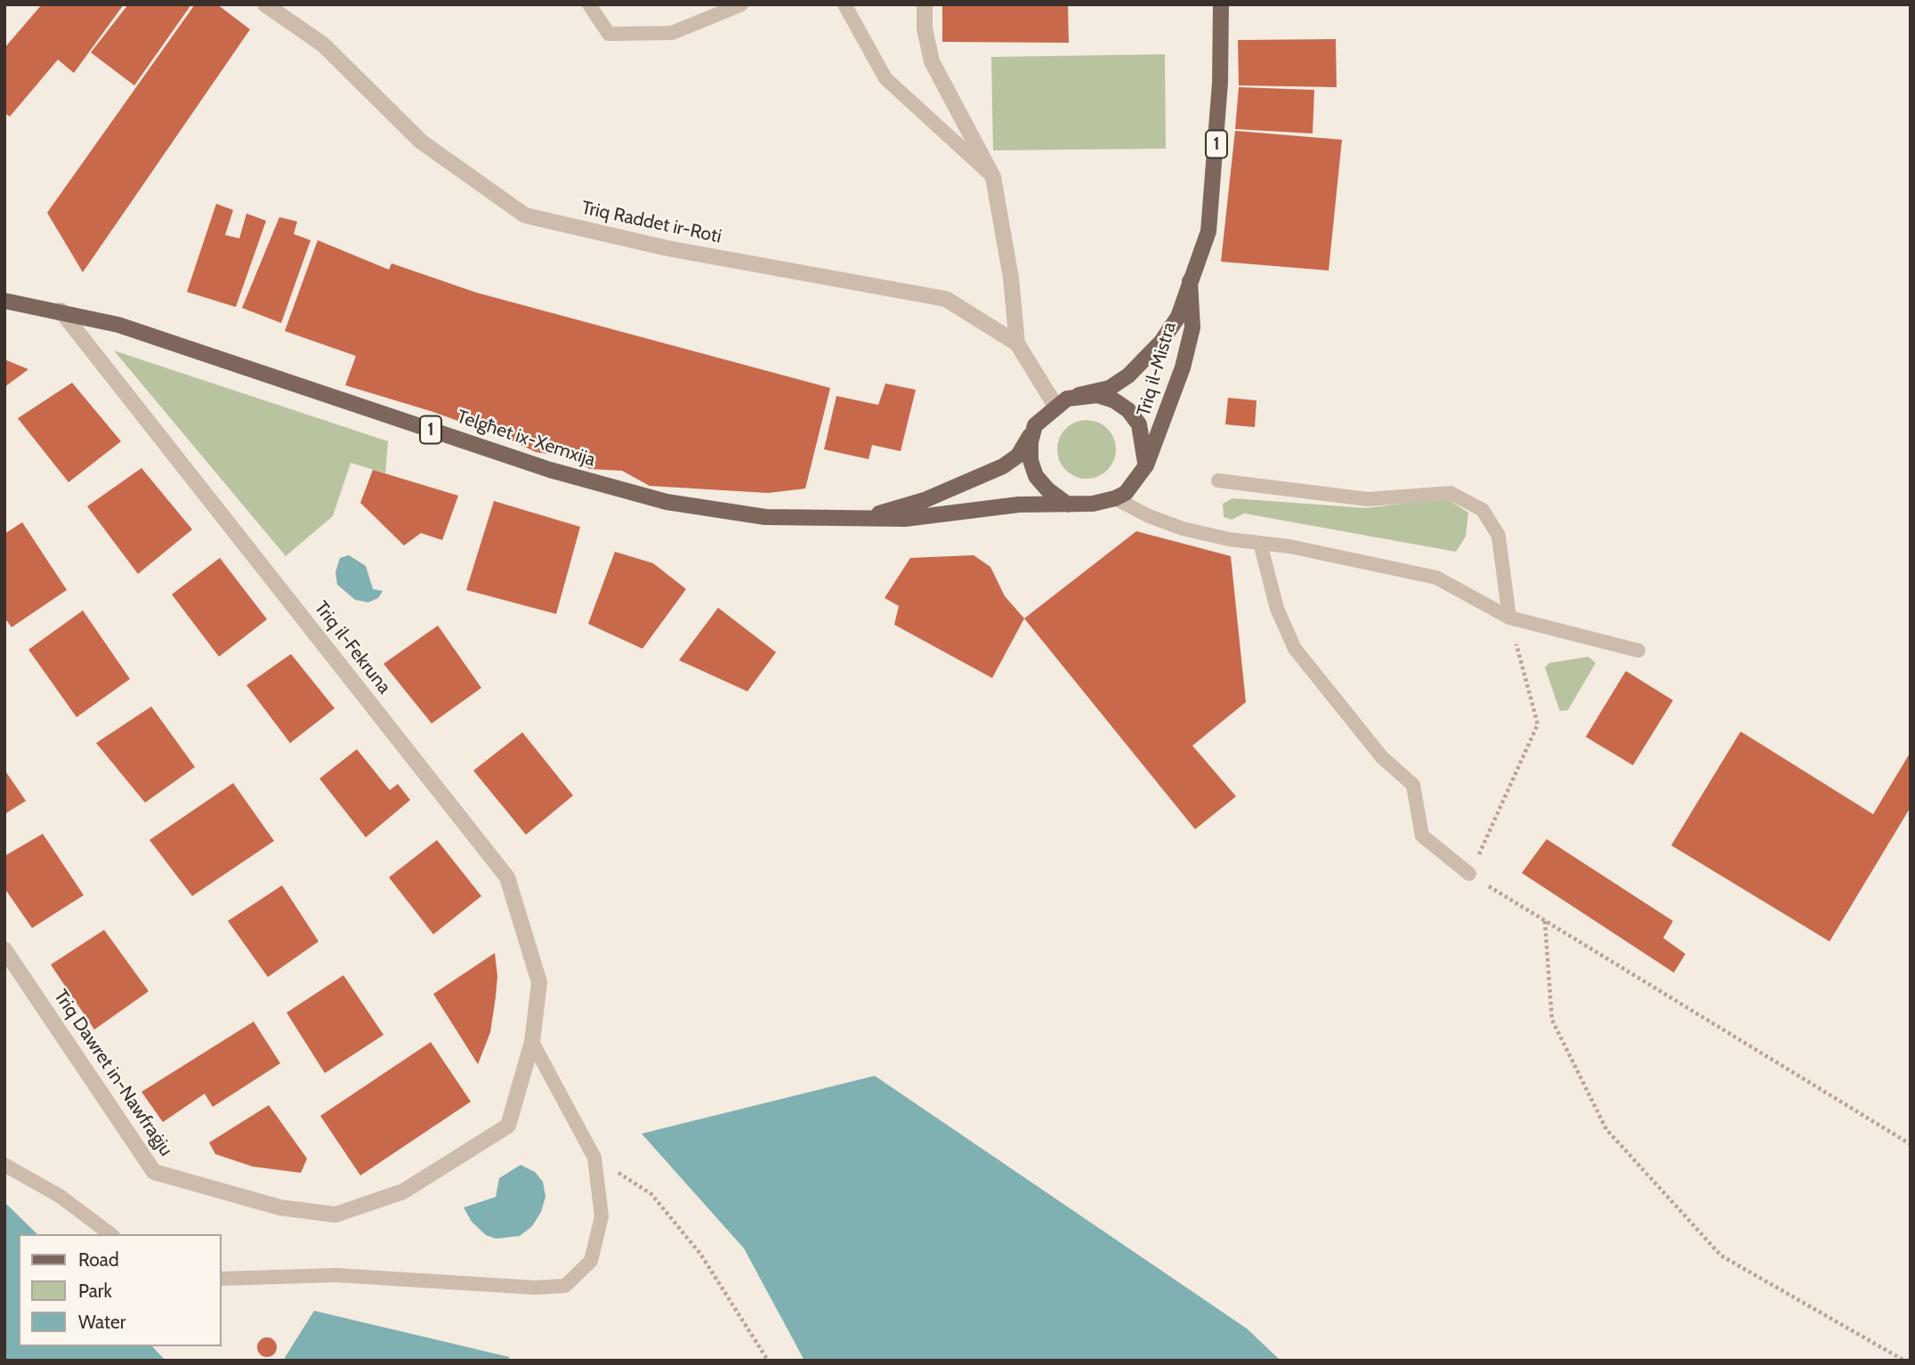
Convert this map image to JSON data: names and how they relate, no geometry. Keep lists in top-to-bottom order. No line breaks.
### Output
{"streets":{"main road":["1","Triq il-Mistra","Telgħet ix-Xemxija"],"street":["Triq Raddet ir-Roti","Triq il-Fekruna","Triq Dawret in-Nawfraġju"]},"crossings":[["1","Triq Raddet ir-Roti"],["1","Triq il-Mistra"],["1","Telgħet ix-Xemxija"],["Triq Raddet ir-Roti","Triq il-Mistra"],["Triq Raddet ir-Roti","Telgħet ix-Xemxija"],["Triq il-Mistra","Telgħet ix-Xemxija"],["Telgħet ix-Xemxija","Triq il-Fekruna"],["Triq il-Fekruna","Triq Dawret in-Nawfraġju"]],"legend":["Road","Park","Water"]}
